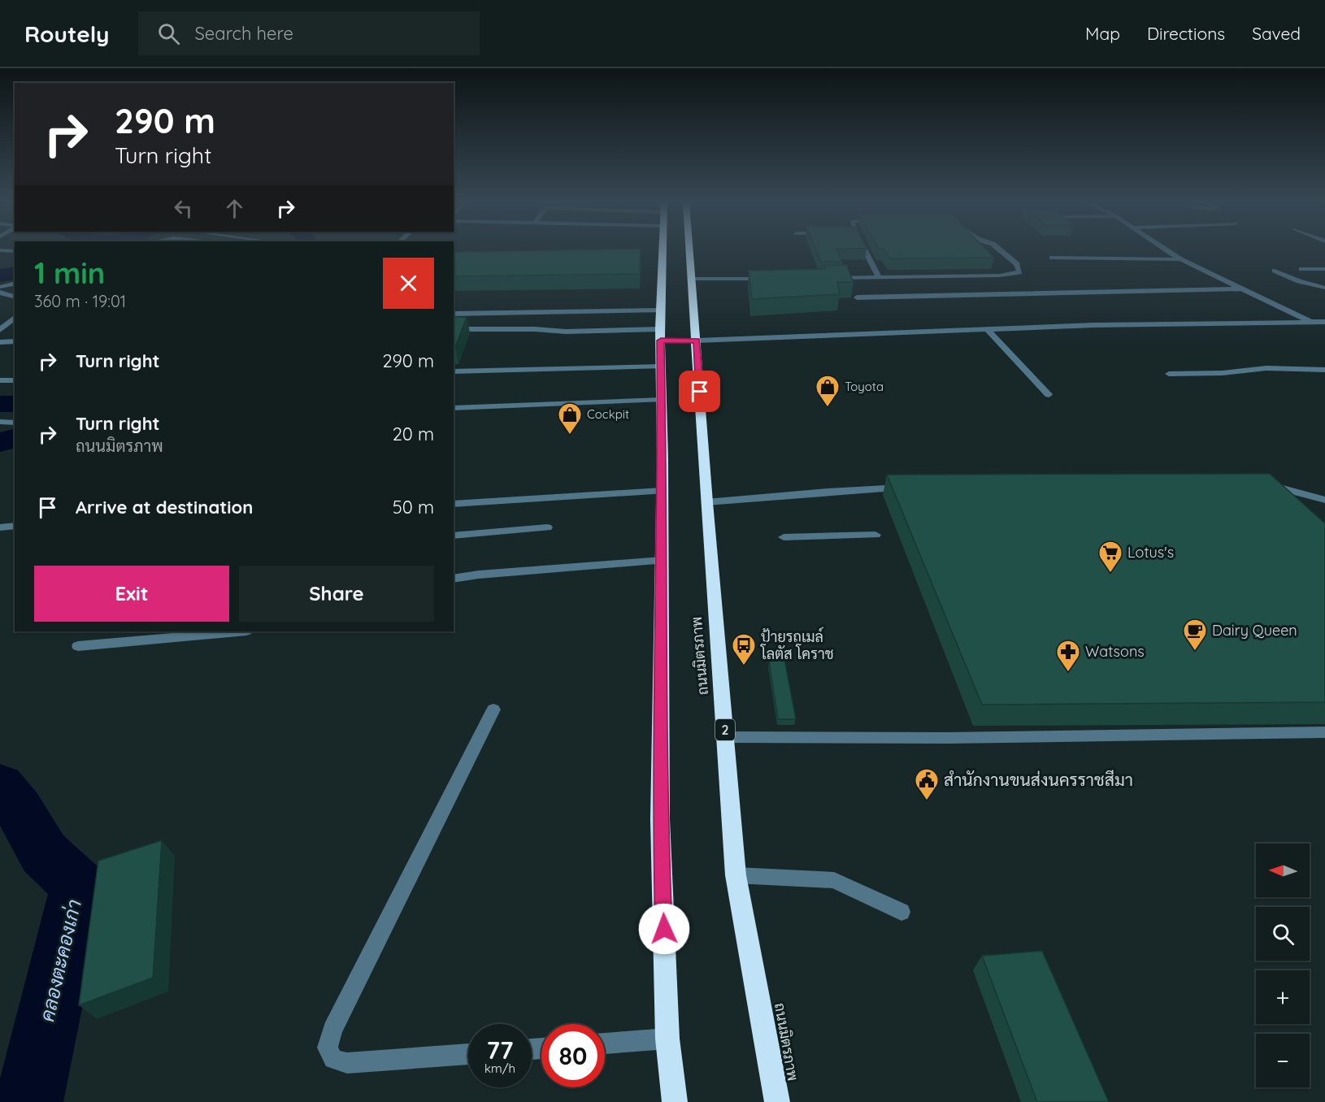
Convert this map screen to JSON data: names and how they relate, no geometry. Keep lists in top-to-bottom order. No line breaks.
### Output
{"streets":{"highway":["ถนนมิตรภาพ","2"]},"water":["คลองตะคองเก่า"],"places":{"shop":["Toyota","Cockpit"],"supermarket":["Lotus's"],"cafe":["Dairy Queen"],"bus stop":["ป้ายรถเมล์ โลตัส โคราช"],"pharmacy":["Watsons"],"public building":["สำนักงานขนส่งนครราชสีมา"]},"north":"left","page":{"header":"Routely","search":"Search here","nav":["Map","Directions","Saved"],"turn":["290 m","Turn right"],"heading":["1 min","360 m · 19:01"],"list":[{"name":"Turn right","value":"290 m"},{"name":"Turn right","note":"ถนนมิตรภาพ","value":"20 m"},{"name":"Arrive at destination","value":"50 m"}],"buttons":["Exit","Share"],"map_buttons":["+","−"],"speed":"77 km/h","limit":"80"}}
